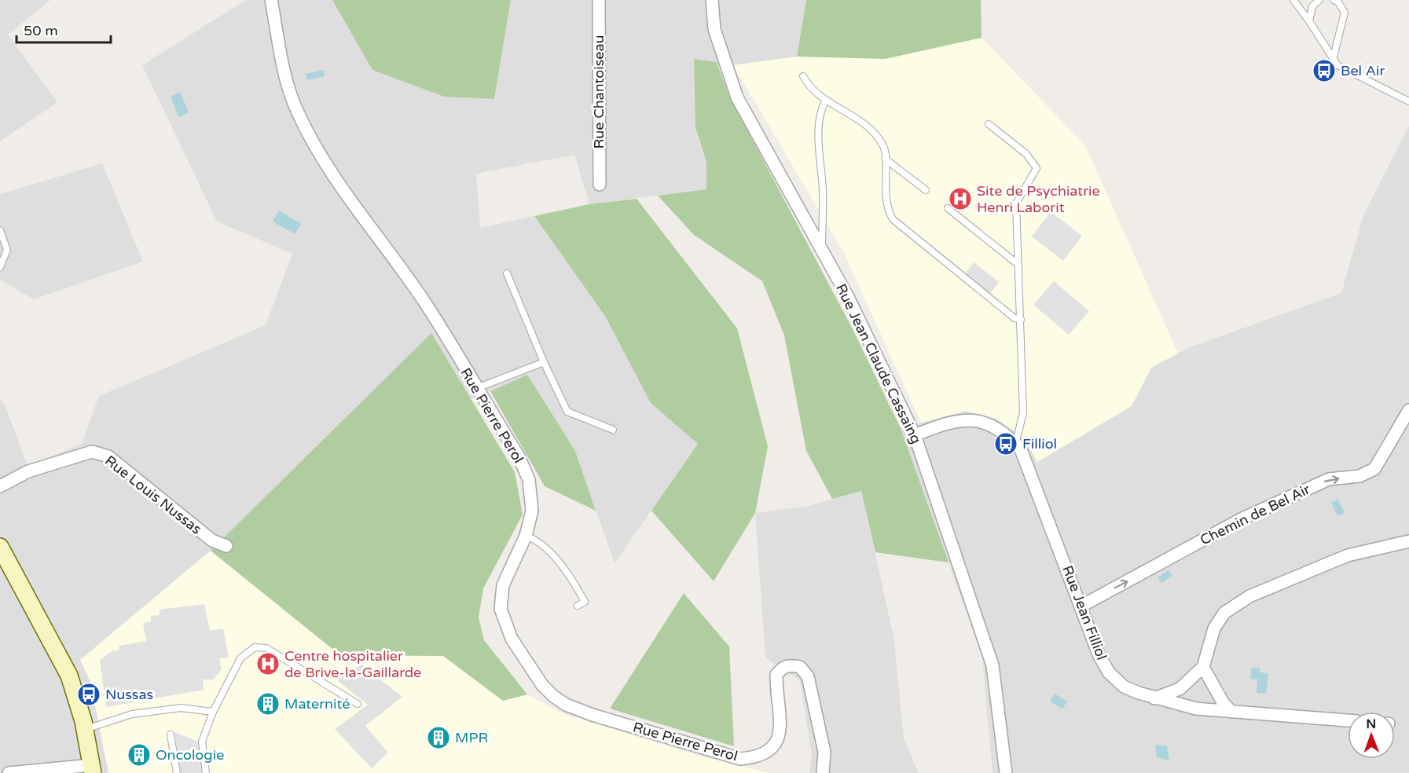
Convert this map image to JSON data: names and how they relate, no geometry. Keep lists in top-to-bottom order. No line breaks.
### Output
{"streets":{"street":["Rue Chantoiseau","Rue Jean Claude Cassaing","Rue Pierre Perol","Rue Louis Nussas","Chemin de Bel Air","Rue Jean Filliol"]},"crossings":[["Rue Jean Claude Cassaing","Rue Jean Filliol"],["Chemin de Bel Air","Rue Jean Filliol"]],"places":{"bus stop":["Bel Air","Filliol","Nussas"],"hospital":["Site de Psychiatrie Henri Laborit","Centre hospitalier de Brive-la-Gaillarde"],"building":["Maternité","MPR","Oncologie"]},"scale_bar":"50 m","north":"top"}
